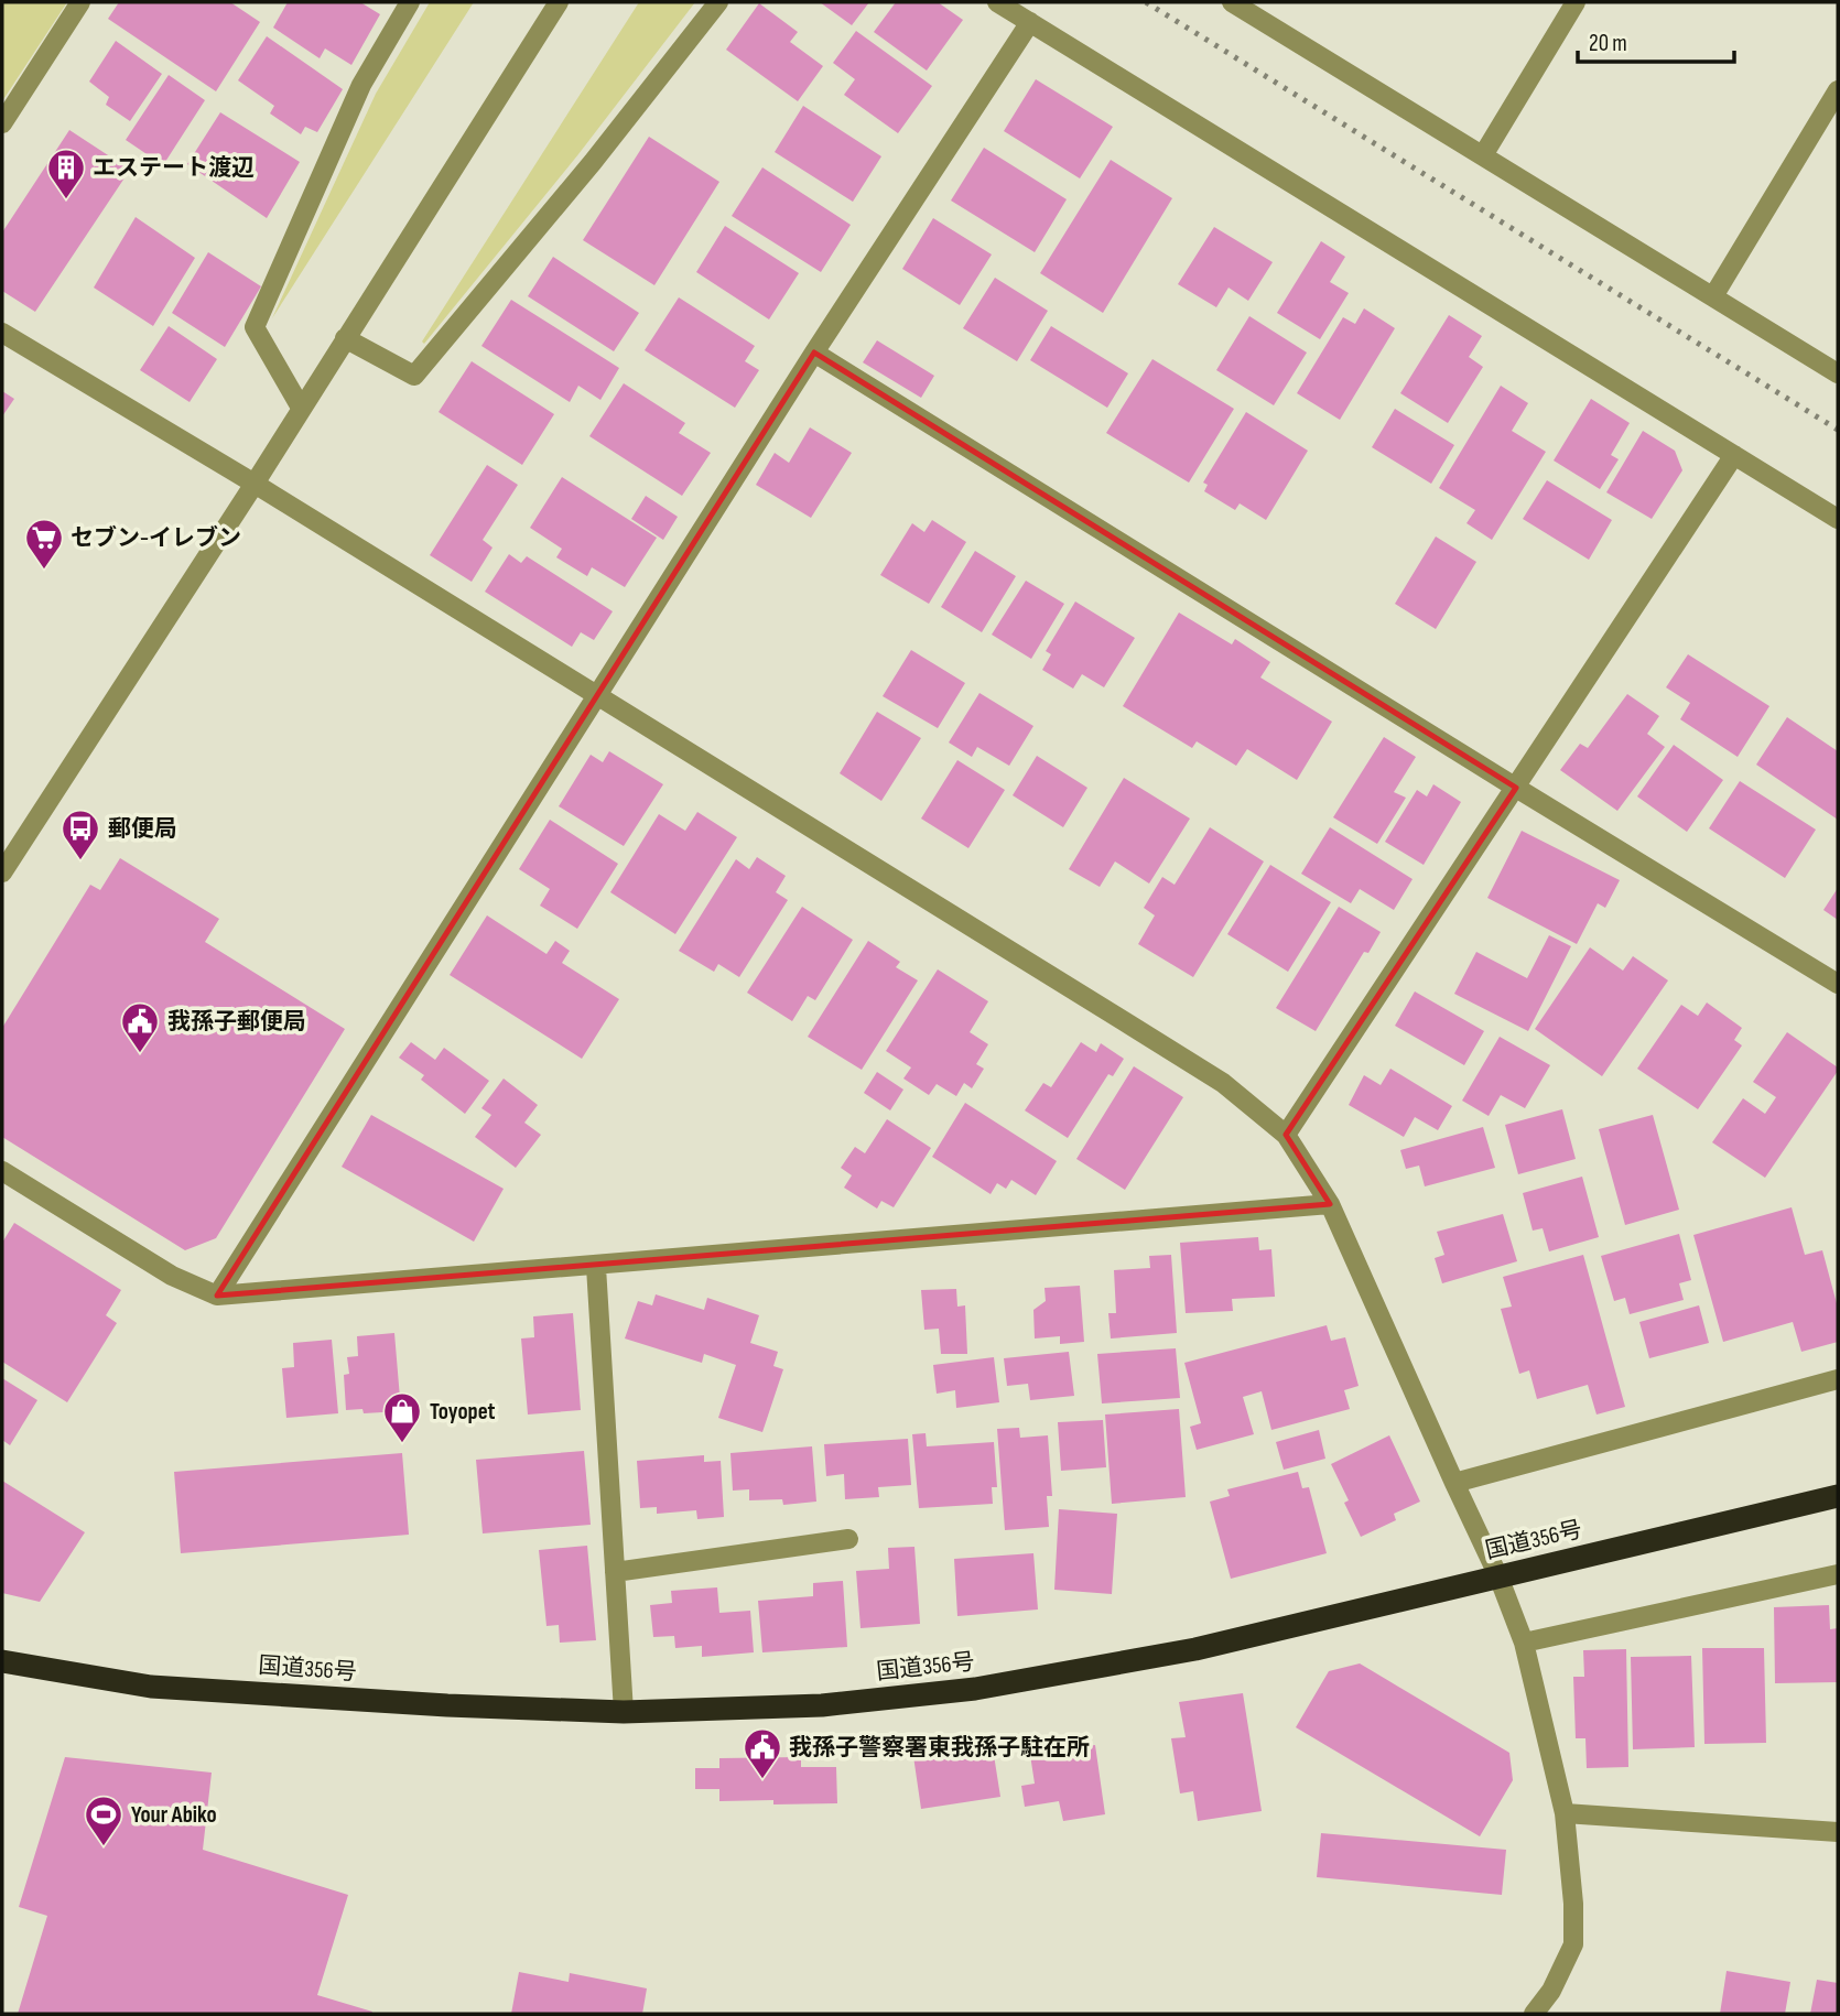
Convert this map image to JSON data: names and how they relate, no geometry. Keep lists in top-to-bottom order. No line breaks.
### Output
{"streets":{"highway":["国道356号"]},"places":{"building":["エステート渡辺"],"supermarket":["セブン-イレブン"],"bus stop":["郵便局"],"public building":["我孫子郵便局","我孫子警察署東我孫子駐在所"],"shop":["Toyopet"],"sports":["Your Abiko"]},"scale_bar":"20 m"}
